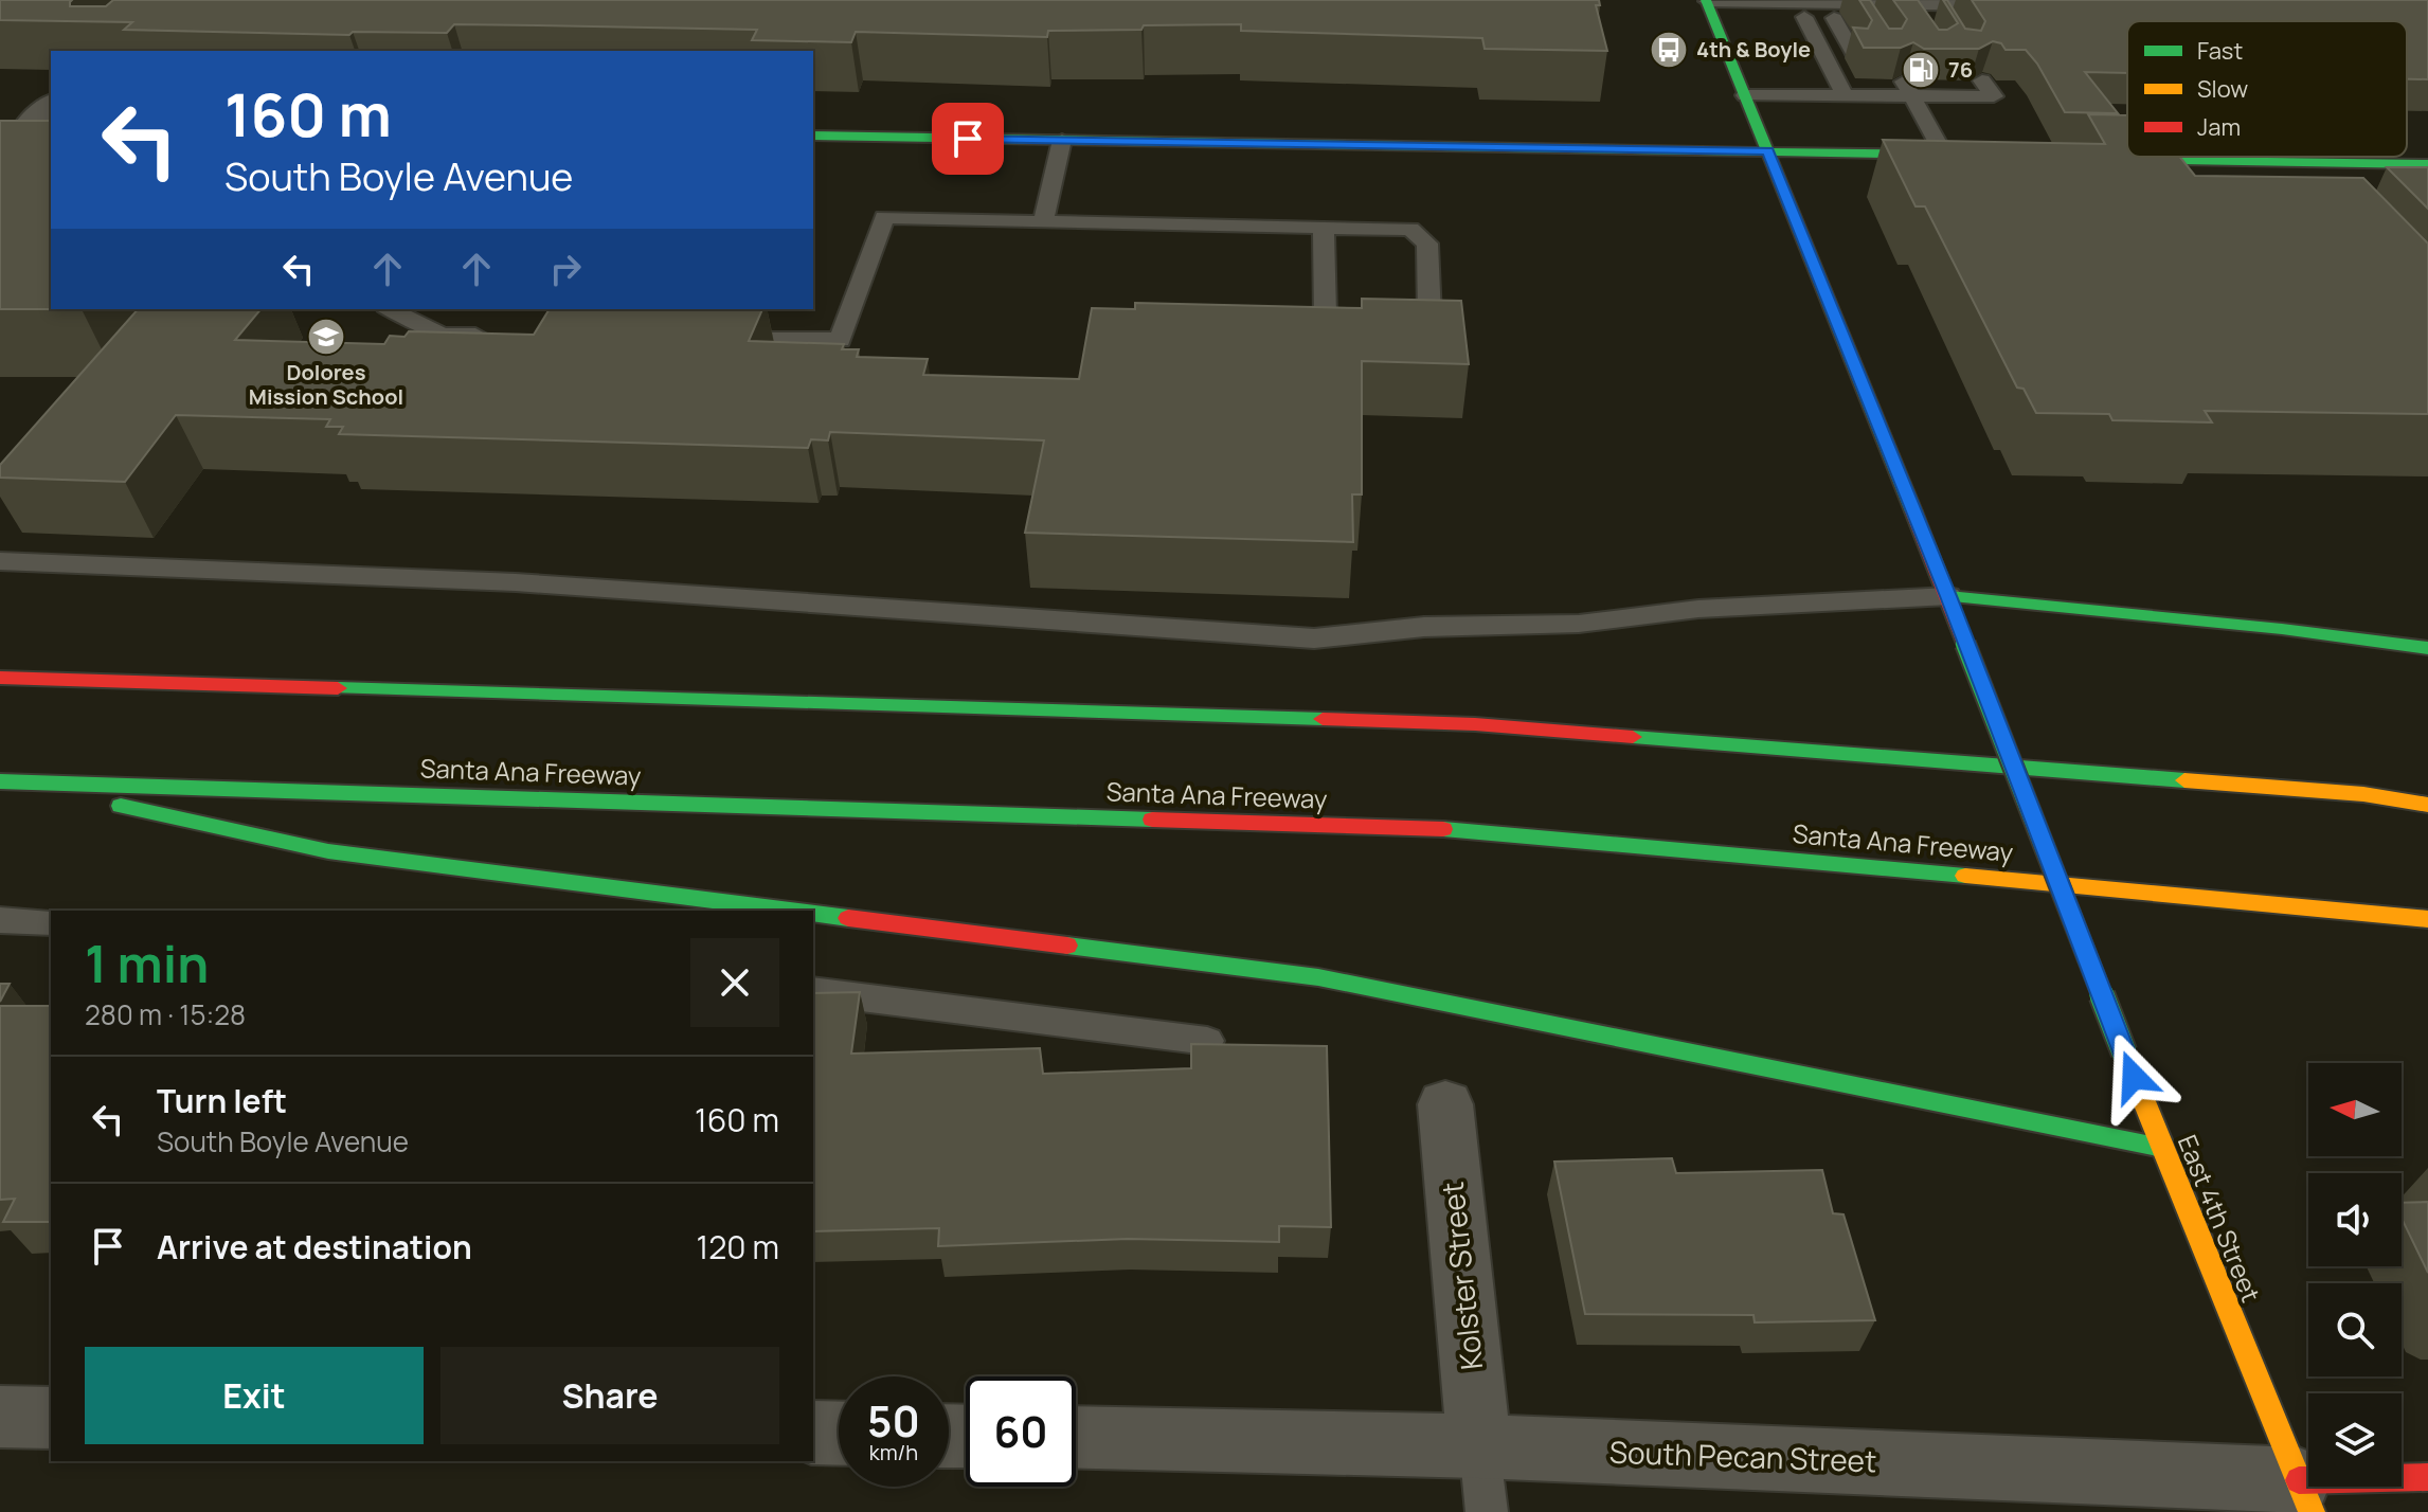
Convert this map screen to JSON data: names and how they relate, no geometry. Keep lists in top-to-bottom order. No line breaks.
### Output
{"streets":{"main road":["Santa Ana Freeway","East 4th Street","South Pecan Street"],"street":["Kolster Street"]},"crossings":[["East 4th Street","South Pecan Street"],["Kolster Street","South Pecan Street"]],"places":{"bus stop":["4th & Boyle"],"fuel station":["76"],"school or university":["Dolores Mission School"]},"legend":["Fast","Slow","Jam"],"north":"left","page":{"turn":["160 m","South Boyle Avenue"],"heading":["1 min","280 m · 15:28"],"list":[{"name":"Turn left","note":"South Boyle Avenue","value":"160 m"},{"name":"Arrive at destination","value":"120 m"}],"buttons":["Exit","Share"],"speed":"50 km/h","limit":"60"}}
